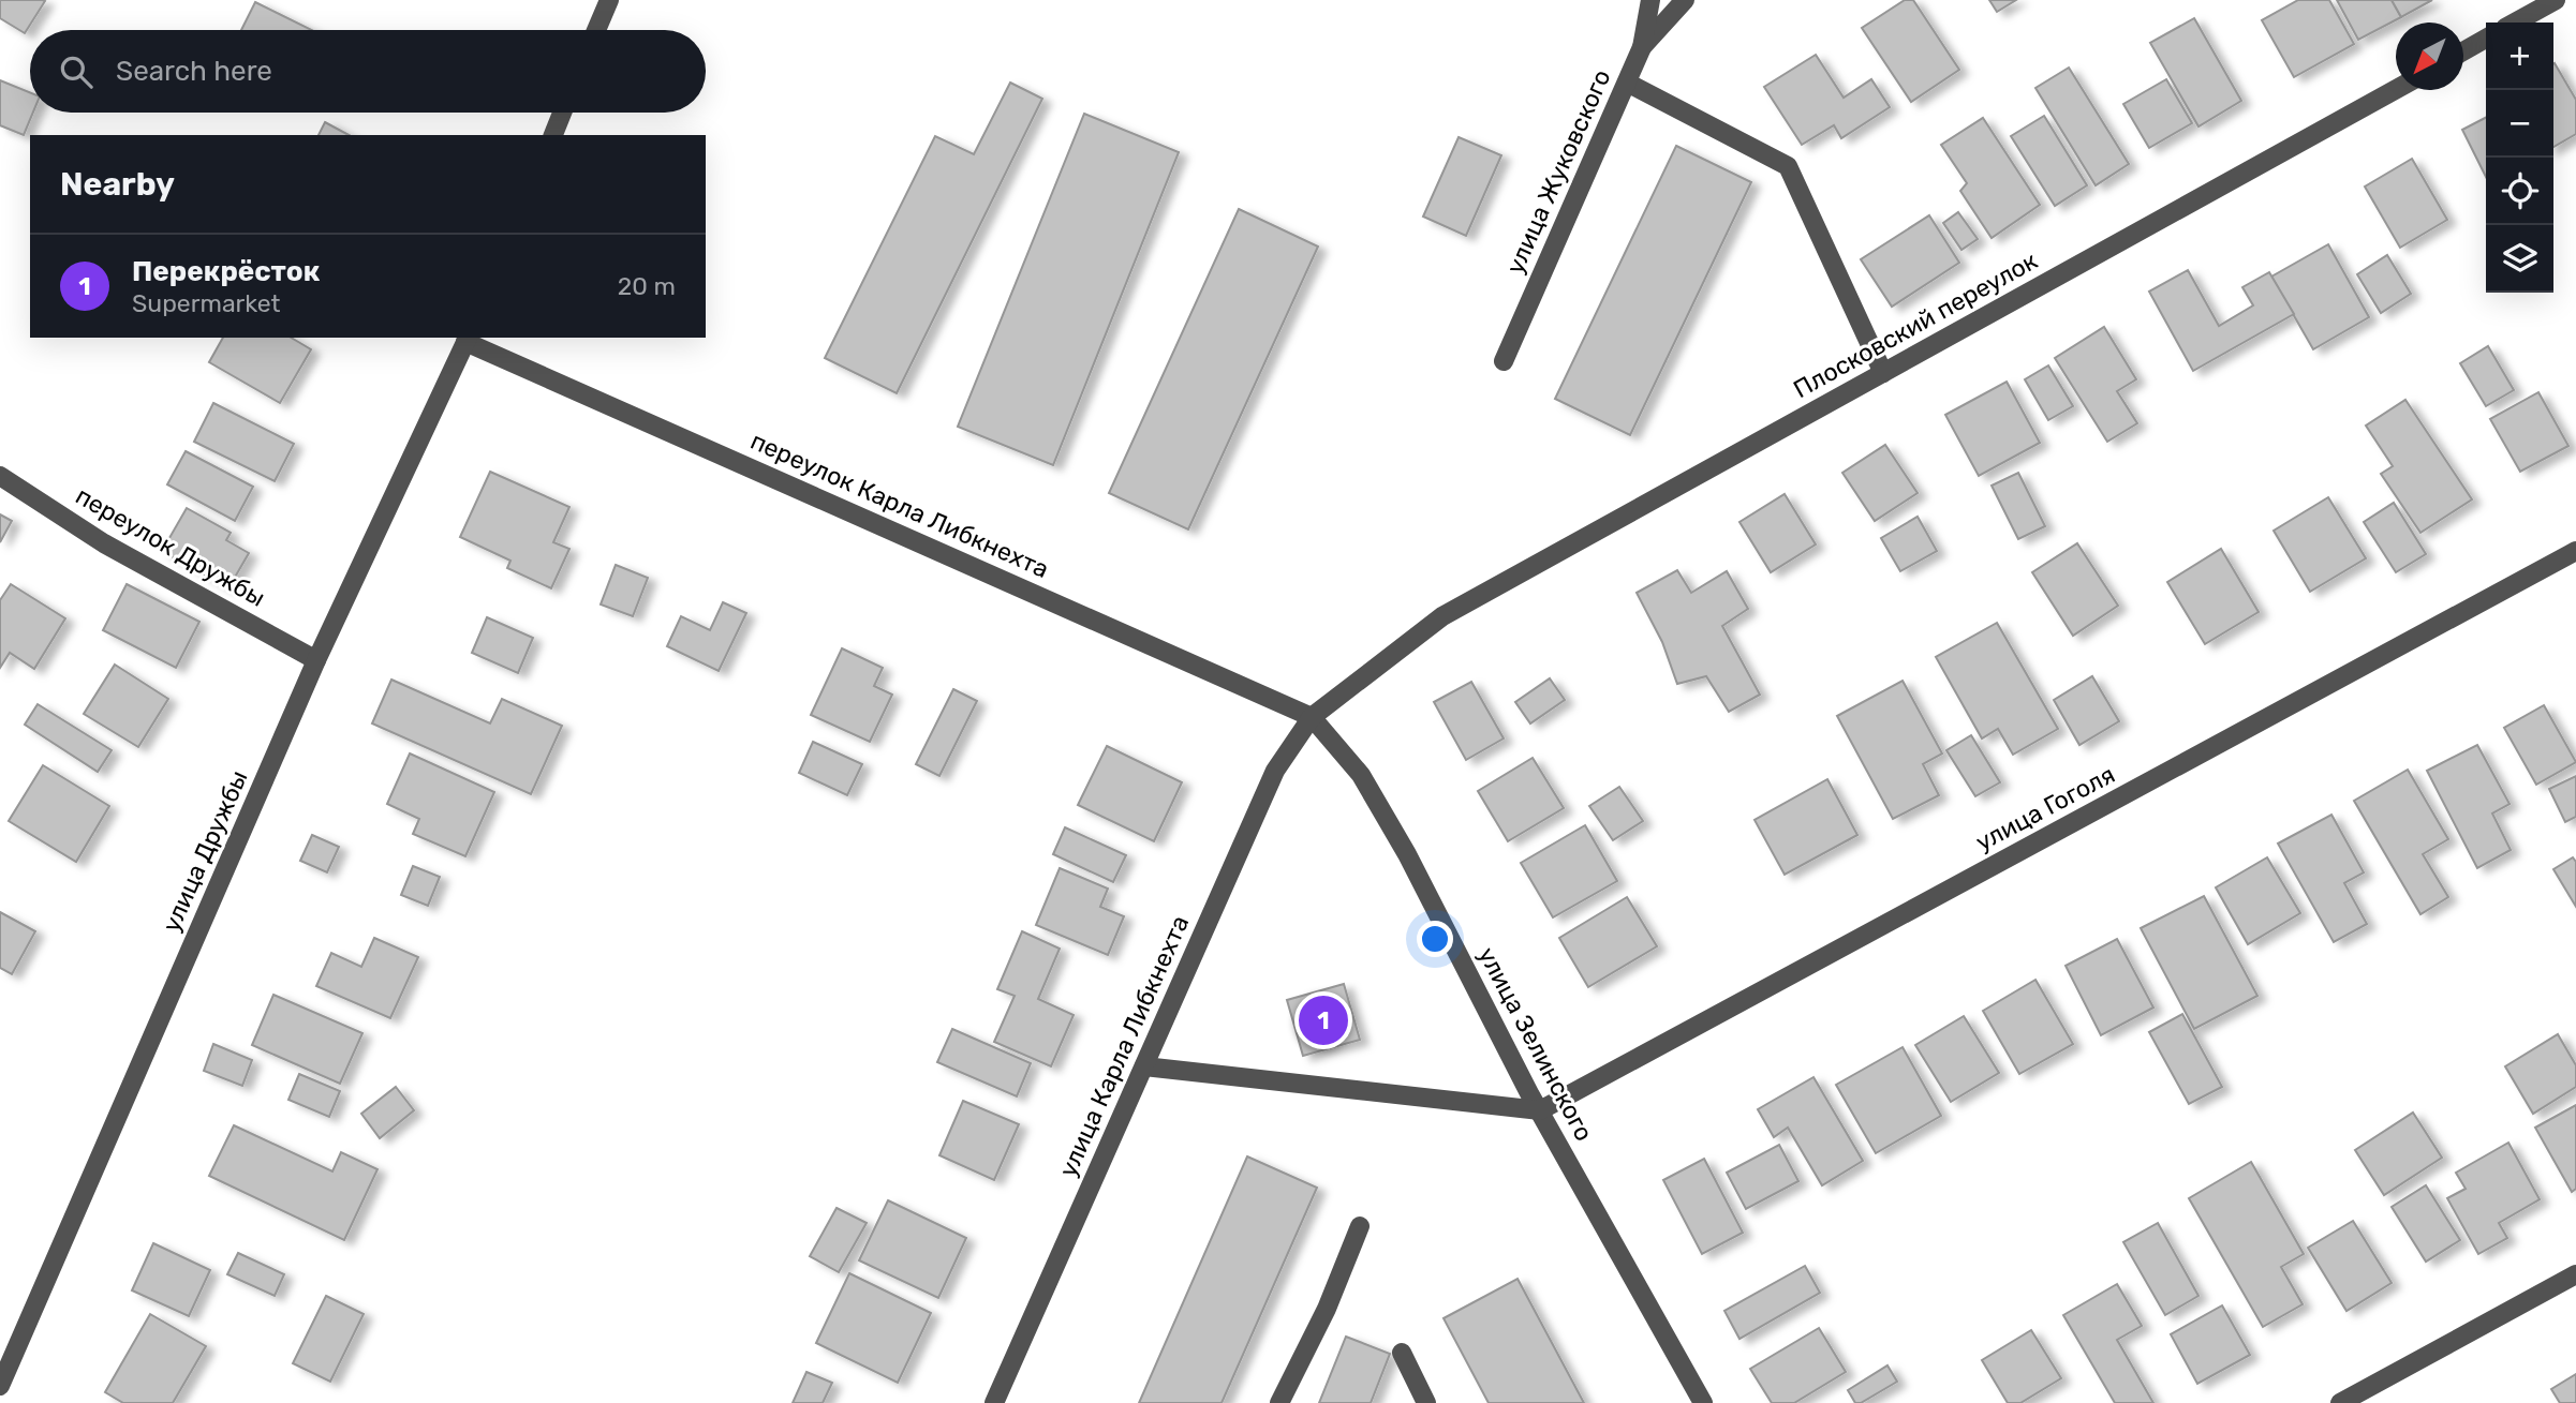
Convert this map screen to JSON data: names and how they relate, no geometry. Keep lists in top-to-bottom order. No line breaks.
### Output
{"streets":{"street":["улица Жуковского","Плосковский переулок","переулок Карла Либкнехта","переулок Дружбы","улица Гоголя","улица Дружбы","улица Зелинского","улица Карла Либкнехта"]},"crossings":[["Плосковский переулок","переулок Карла Либкнехта"],["Плосковский переулок","улица Зелинского"],["Плосковский переулок","улица Карла Либкнехта"],["переулок Карла Либкнехта","улица Дружбы"],["переулок Карла Либкнехта","улица Зелинского"],["переулок Карла Либкнехта","улица Карла Либкнехта"],["переулок Дружбы","улица Дружбы"],["улица Гоголя","улица Зелинского"],["улица Зелинского","улица Карла Либкнехта"]],"north":"bottom left","page":{"map_buttons":["+","−"],"search":"Search here","heading":"Nearby","list":[{"mark":"1","name":"Перекрёсток","note":"Supermarket","value":"20 m"}],"pins":"1"}}
